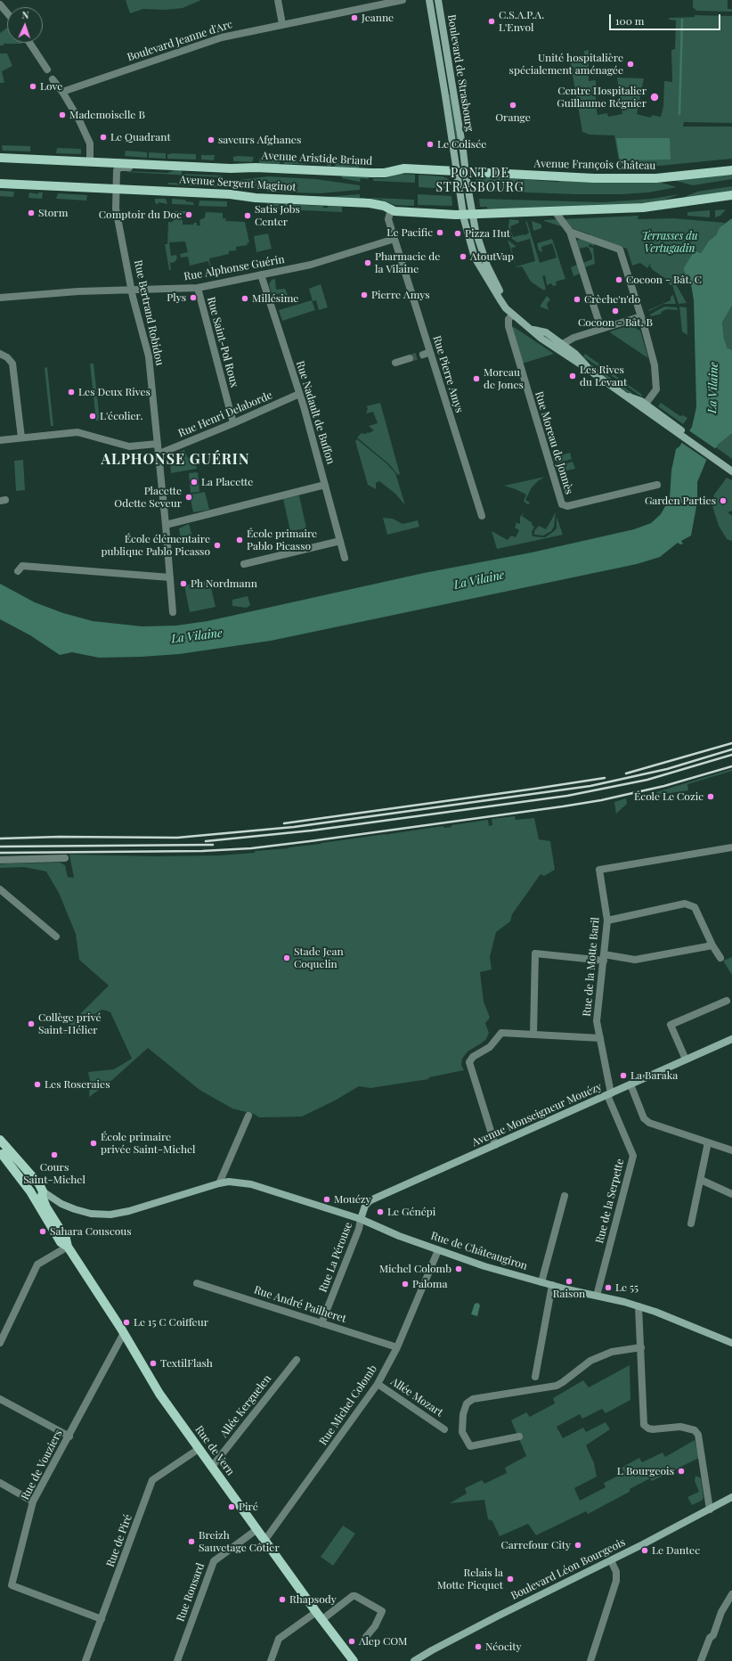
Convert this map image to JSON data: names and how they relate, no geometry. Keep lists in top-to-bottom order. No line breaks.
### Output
{"streets":{"main road":["Boulevard de Strasbourg","Avenue Aristide Briand","Avenue François Château","Avenue Sergent Maginot","Avenue Monseigneur Mouézy","Rue de Châteaugiron","Rue de Vern","Boulevard Léon Bourgeois"],"street":["Boulevard Jeanne d'Arc","Rue Alphonse Guérin","Rue Bertrand Robidou","Rue Saint-Pol Roux","Rue Pierre Amys","Rue Nadault de Buffon","Rue Henri Delaborde","Rue Moreau de Jonnès","Rue de la Motte Baril","Rue de la Serpette","Rue La Pérouse","Rue André Pailheret","Allée Mozart","Rue Michel Colomb","Allée Kerguelen","Rue de Vouziers","Rue de Piré","Rue Ronsard"]},"crossings":[["Boulevard de Strasbourg","Avenue Aristide Briand"],["Boulevard de Strasbourg","Avenue François Château"],["Avenue Aristide Briand","Avenue François Château"],["Avenue Aristide Briand","Avenue Sergent Maginot"],["Avenue Aristide Briand","Rue Bertrand Robidou"],["Avenue Sergent Maginot","Rue Bertrand Robidou"],["Rue Alphonse Guérin","Rue Bertrand Robidou"],["Rue Alphonse Guérin","Rue Saint-Pol Roux"],["Rue Alphonse Guérin","Rue Pierre Amys"],["Rue Alphonse Guérin","Rue Nadault de Buffon"],["Rue Bertrand Robidou","Rue Henri Delaborde"],["Rue Saint-Pol Roux","Rue Henri Delaborde"],["Rue Nadault de Buffon","Rue Henri Delaborde"],["Rue de la Motte Baril","Avenue Monseigneur Mouézy"],["Rue de la Motte Baril","Rue de la Serpette"],["Avenue Monseigneur Mouézy","Rue de la Serpette"],["Avenue Monseigneur Mouézy","Rue de Châteaugiron"],["Avenue Monseigneur Mouézy","Rue La Pérouse"],["Rue de la Serpette","Rue de Châteaugiron"],["Rue de Châteaugiron","Rue La Pérouse"],["Rue de Châteaugiron","Rue Michel Colomb"],["Rue de Châteaugiron","Rue de Vern"],["Rue La Pérouse","Rue André Pailheret"],["Rue André Pailheret","Rue Michel Colomb"],["Allée Mozart","Rue Michel Colomb"],["Rue Michel Colomb","Rue de Vern"],["Allée Kerguelen","Rue de Vern"],["Rue de Vern","Rue de Vouziers"],["Rue de Vern","Rue de Piré"],["Rue de Vern","Rue Ronsard"],["Rue de Vouziers","Rue de Piré"]],"districts":["PONT DE STRASBOURG","ALPHONSE GUÉRIN"],"water":["La Vilaine"],"parks":["Terrasses du Vertugadin"],"places":["Jeanne","C.S.A.P.A. L'Envol","Unité hospitalière spécialement aménagée","Love","Centre Hospitalier Guillaume Régnier","Orange","Mademoiselle B","Le Quadrant","saveurs Afghanes","Le Colisée","Storm","Comptoir du Doc","Satis Jobs Center","Le Pacific","Pizza Hut","AtoutVap","Pharmacie de la Vilaine","Cocoon - Bât. C","Pierre Amys","Plys","Millésime","Crèche'n'do","Cocoon - Bât. B","Les Rives du Levant","Moreau de Jones","Les Deux Rives","L'écolier.","La Placette","Placette Odette Seveur","Garden Parties","École primaire Pablo Picasso","École élémentaire publique Pablo Picasso","Ph Nordmann","École Le Cozic","Stade Jean Coquelin","Collège privé Saint-Hélier","La Baraka","Les Roseraies","École primaire privée Saint-Michel","Cours Saint-Michel","Mouézy","Le Génépi","Sahara Couscous","Michel Colomb","Raison","Paloma","Le 55","Le 15 C Coiffeur","TextilFlash","L Bourgeois","Piré","Breizh Sauvetage Côtier","Carrefour City","Le Dantec","Relais la Motte Picquet","Rhapsody","Alep COM","Néocity"],"scale_bar":"100 m","north":"top"}
